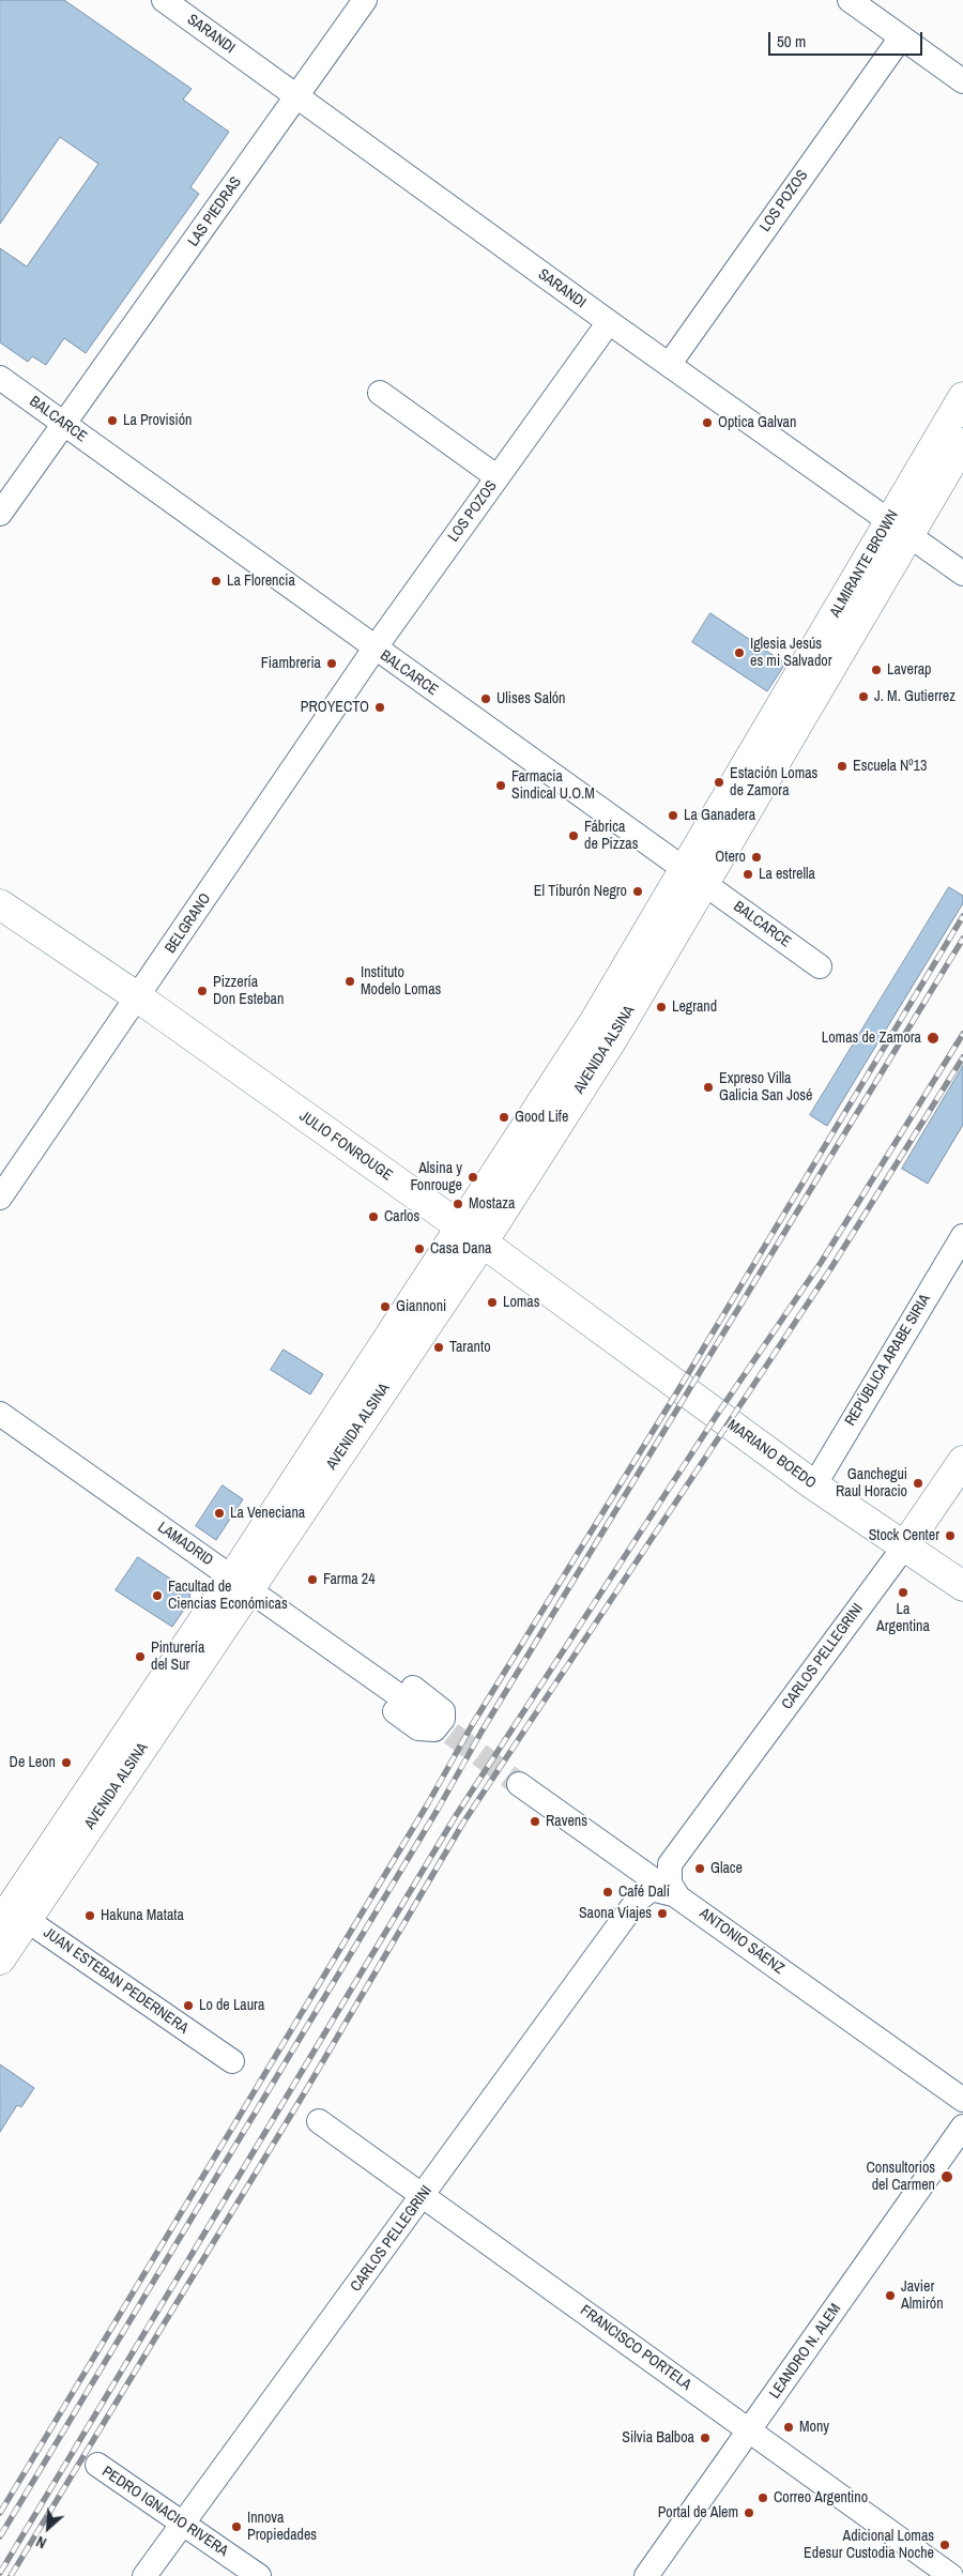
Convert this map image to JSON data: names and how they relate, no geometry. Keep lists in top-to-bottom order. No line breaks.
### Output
{"streets":{"main road":["ALMIRANTE BROWN","AVENIDA ALSINA","JULIO FONROUGE","MARIANO BOEDO","CARLOS PELLEGRINI"],"street":["SARANDI","LOS POZOS","LAS PIEDRAS","BALCARCE","BELGRANO","REPÚBLICA ARABE SIRIA","LAMADRID","ANTONIO SÁENZ","JUAN ESTEBAN PEDERNERA","FRANCISCO PORTELA","LEANDRO N. ALEM","PEDRO IGNACIO RIVERA"]},"crossings":[["SARANDI","LOS POZOS"],["SARANDI","LAS PIEDRAS"],["SARANDI","ALMIRANTE BROWN"],["LOS POZOS","BALCARCE"],["LOS POZOS","BELGRANO"],["LAS PIEDRAS","BALCARCE"],["BALCARCE","ALMIRANTE BROWN"],["BALCARCE","BELGRANO"],["BALCARCE","AVENIDA ALSINA"],["ALMIRANTE BROWN","AVENIDA ALSINA"],["BELGRANO","JULIO FONROUGE"],["AVENIDA ALSINA","JULIO FONROUGE"],["AVENIDA ALSINA","LAMADRID"],["AVENIDA ALSINA","JUAN ESTEBAN PEDERNERA"],["JULIO FONROUGE","MARIANO BOEDO"],["REPÚBLICA ARABE SIRIA","MARIANO BOEDO"],["MARIANO BOEDO","CARLOS PELLEGRINI"],["CARLOS PELLEGRINI","ANTONIO SÁENZ"],["CARLOS PELLEGRINI","FRANCISCO PORTELA"],["CARLOS PELLEGRINI","PEDRO IGNACIO RIVERA"],["FRANCISCO PORTELA","LEANDRO N. ALEM"]],"places":["La Provisión","Optica Galvan","La Florencia","Iglesia Jesús es mi Salvador","Fiambreria","Laverap","J. M. Gutierrez","Ulises Salón","PROYECTO","Escuela Nº13","Estación Lomas de Zamora","Farmacia Sindical U.O.M","La Ganadera","Fábrica de Pizzas","Otero","La estrella","El Tiburón Negro","Instituto Modelo Lomas","Pizzería Don Esteban","Legrand","Lomas de Zamora","Expreso Villa Galicia San José","Good Life","Alsina y Fonrouge","Mostaza","Carlos","Casa Dana","Lomas","Giannoni","Taranto","Ganchegui Raul Horacio","La Veneciana","Stock Center","Farma 24","La Argentina","Facultad de Ciencias Económicas","Pinturería del Sur","De Leon","Ravens","Glace","Café Dalí","Saona Viajes","Hakuna Matata","Lo de Laura","Consultorios del Carmen","Javier Almirón","Mony","Silvia Balboa","Correo Argentino","Portal de Alem","Innova Propiedades","Adicional Lomas Edesur Custodia Noche"],"scale_bar":"50 m","north":"bottom left"}
